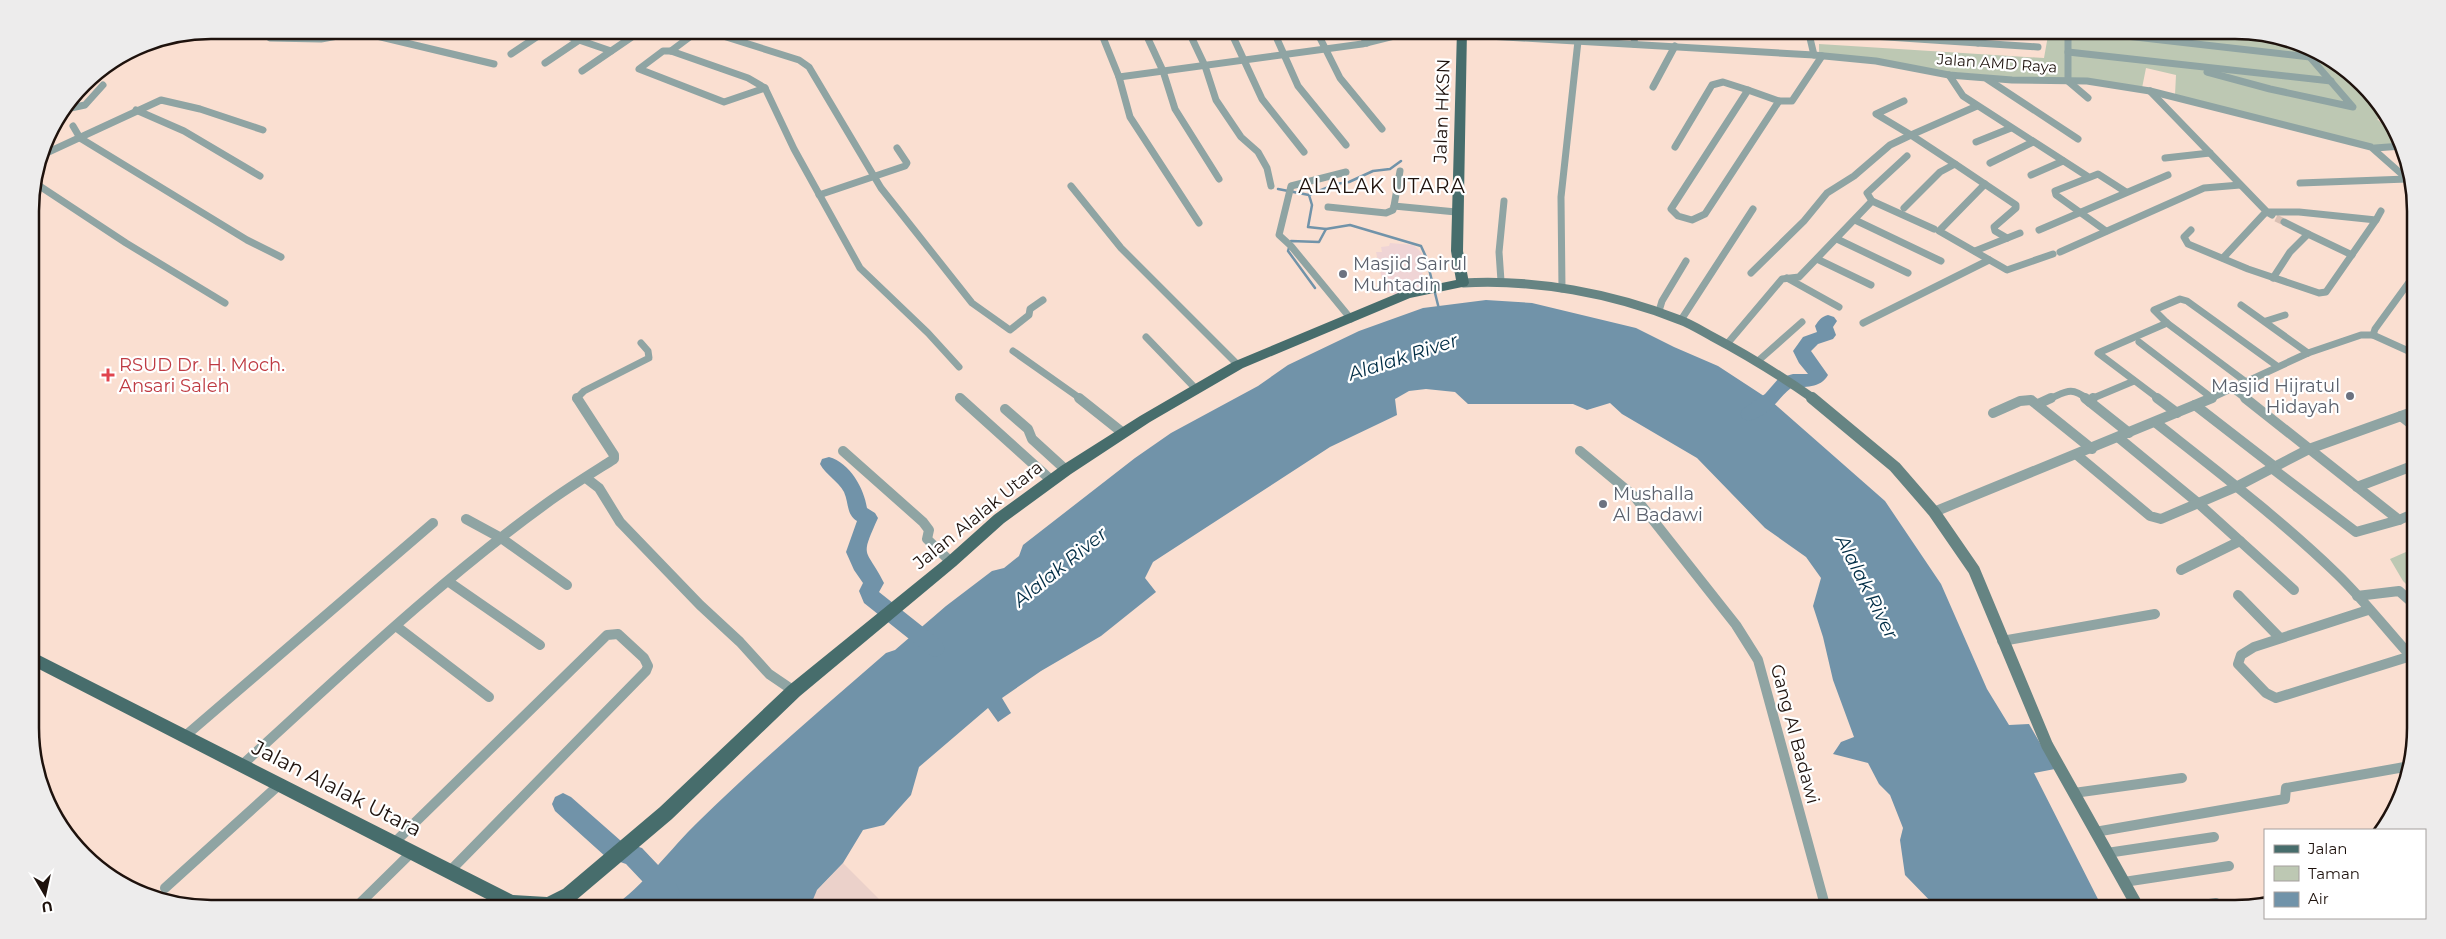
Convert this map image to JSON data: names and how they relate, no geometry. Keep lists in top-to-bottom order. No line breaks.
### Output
{"streets":{"main road":["Jalan HKSN","Jalan Alalak Utara"],"street":["Jalan AMD Raya","Gang Al Badawi"]},"crossings":[["Jalan HKSN","Jalan Alalak Utara"]],"districts":["ALALAK UTARA"],"water":["Alalak River"],"places":{"other":["Masjid Sairul Muhtadin","Masjid Hijratul Hidayah","Mushalla Al Badawi"],"health":["RSUD Dr. H. Moch. Ansari Saleh"]},"legend":["Jalan","Taman","Air"],"north":"bottom"}
